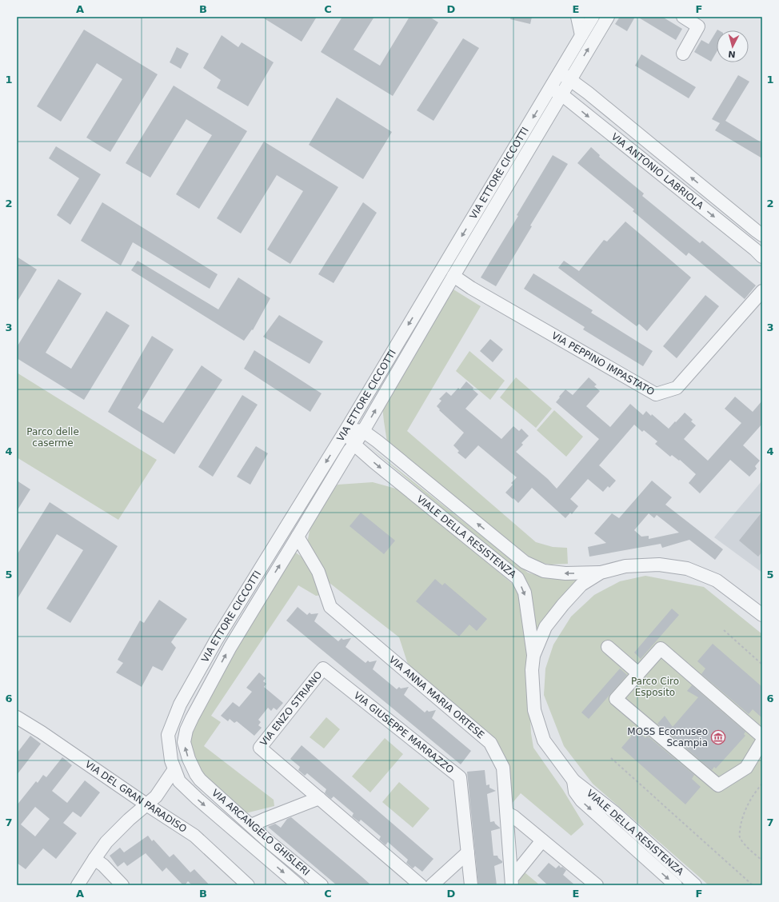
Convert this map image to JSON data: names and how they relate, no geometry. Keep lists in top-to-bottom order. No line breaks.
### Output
{"streets":{"street":["VIA ANTONIO LABRIOLA","VIA ETTORE CICCOTTI","VIA PEPPINO IMPASTATO","VIALE DELLA RESISTENZA","VIA ANNA MARIA ORTESE","VIA ENZO STRIANO","VIA GIUSEPPE MARRAZZO","VIA DEL GRAN PARADISO","VIA ARCANGELO GHISLERI"]},"crossings":[["VIA ANTONIO LABRIOLA","VIA ETTORE CICCOTTI"],["VIA ETTORE CICCOTTI","VIA PEPPINO IMPASTATO"],["VIA ETTORE CICCOTTI","VIALE DELLA RESISTENZA"],["VIA ETTORE CICCOTTI","VIA ANNA MARIA ORTESE"],["VIA ETTORE CICCOTTI","VIA ARCANGELO GHISLERI"],["VIA ENZO STRIANO","VIA GIUSEPPE MARRAZZO"]],"parks":["Parco delle caserme","Parco Ciro Esposito"],"places":{"museum":["MOSS Ecomuseo Scampia"]},"north":"bottom","grid":{"columns":["A","B","C","D","E","F"],"rows":["1","2","3","4","5","6","7"]}}
